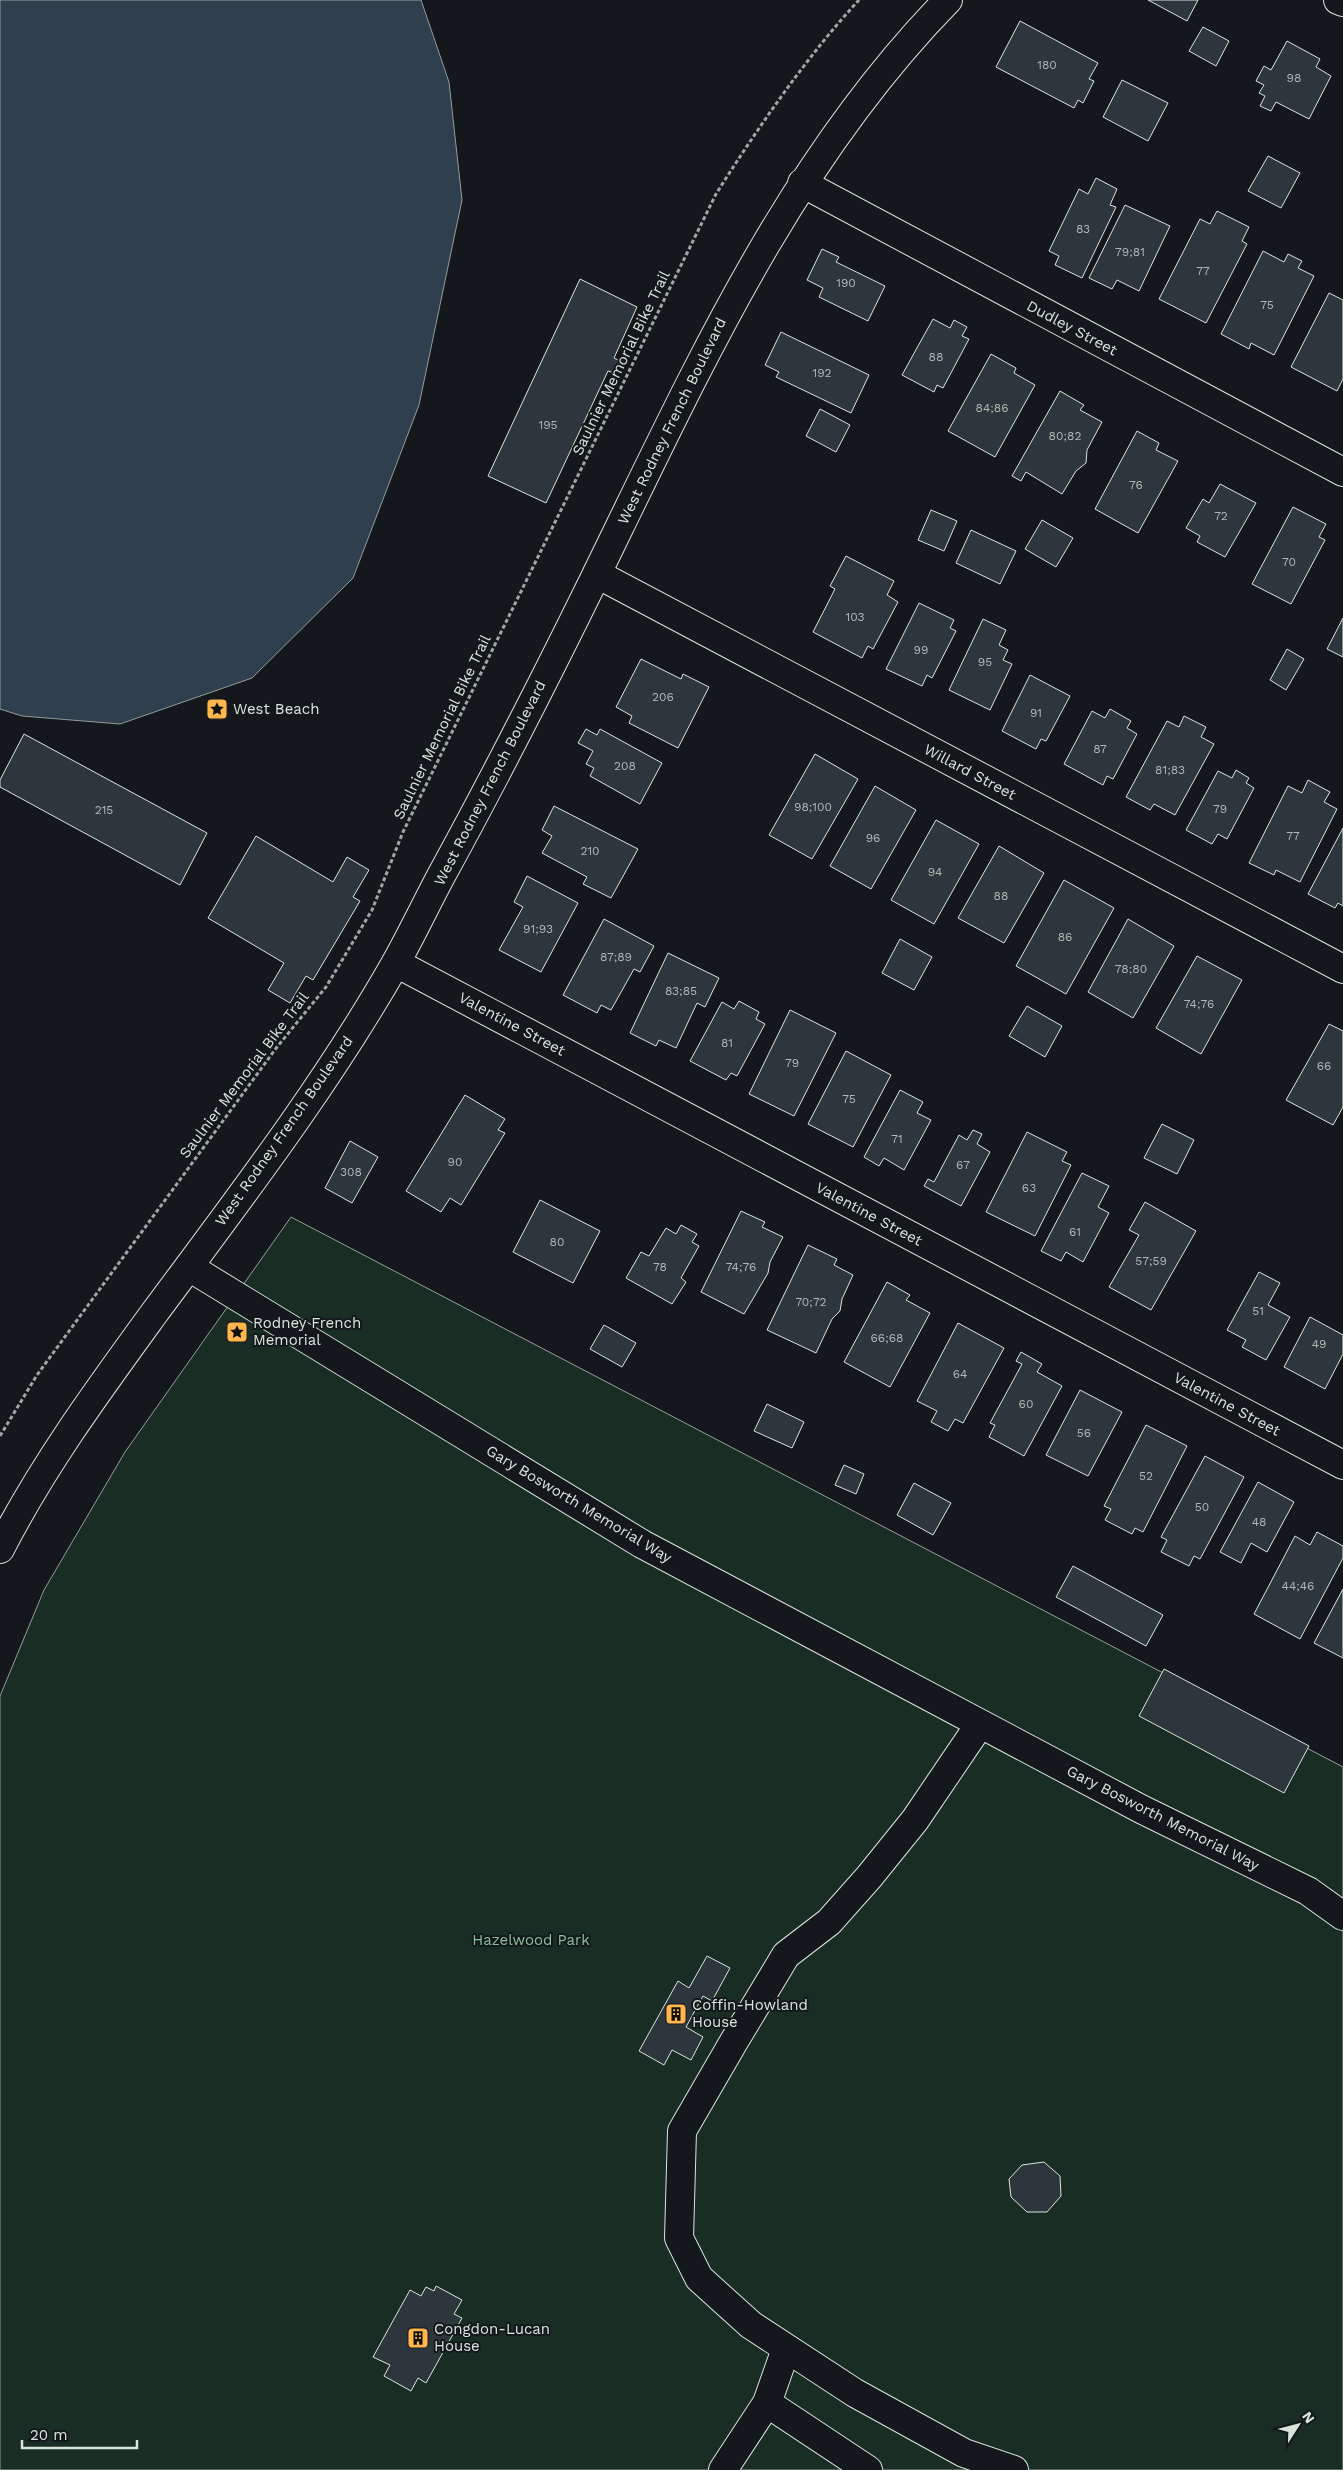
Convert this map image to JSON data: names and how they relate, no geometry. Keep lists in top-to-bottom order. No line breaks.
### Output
{"streets":{"street":["Dudley Street","West Rodney French Boulevard","Willard Street","Valentine Street","Gary Bosworth Memorial Way"],"path":["Saulnier Memorial Bike Trail"]},"crossings":[["Dudley Street","West Rodney French Boulevard"],["West Rodney French Boulevard","Willard Street"],["West Rodney French Boulevard","Valentine Street"],["West Rodney French Boulevard","Gary Bosworth Memorial Way"]],"parks":["Hazelwood Park"],"places":{"place":["West Beach","Rodney French Memorial"],"building":["Coffin-Howland House","Congdon-Lucan House"]},"house_numbers":["180","98","83","79;81","77","190","75","88","192","84;86","195","80;82","76","72","70","103","99","95","206","91","87","208","81;83","98;100","79","215","77","96","210","94","88","91;93","86","87;89","78;80","83;85","74;76","81","79","66","75","71","90","67","308","63","61","80","57;59","78","74;76","70;72","51","66;68","49","64","60","56","52","50","48","44;46"],"scale_bar":"20 m","north":"top right"}
